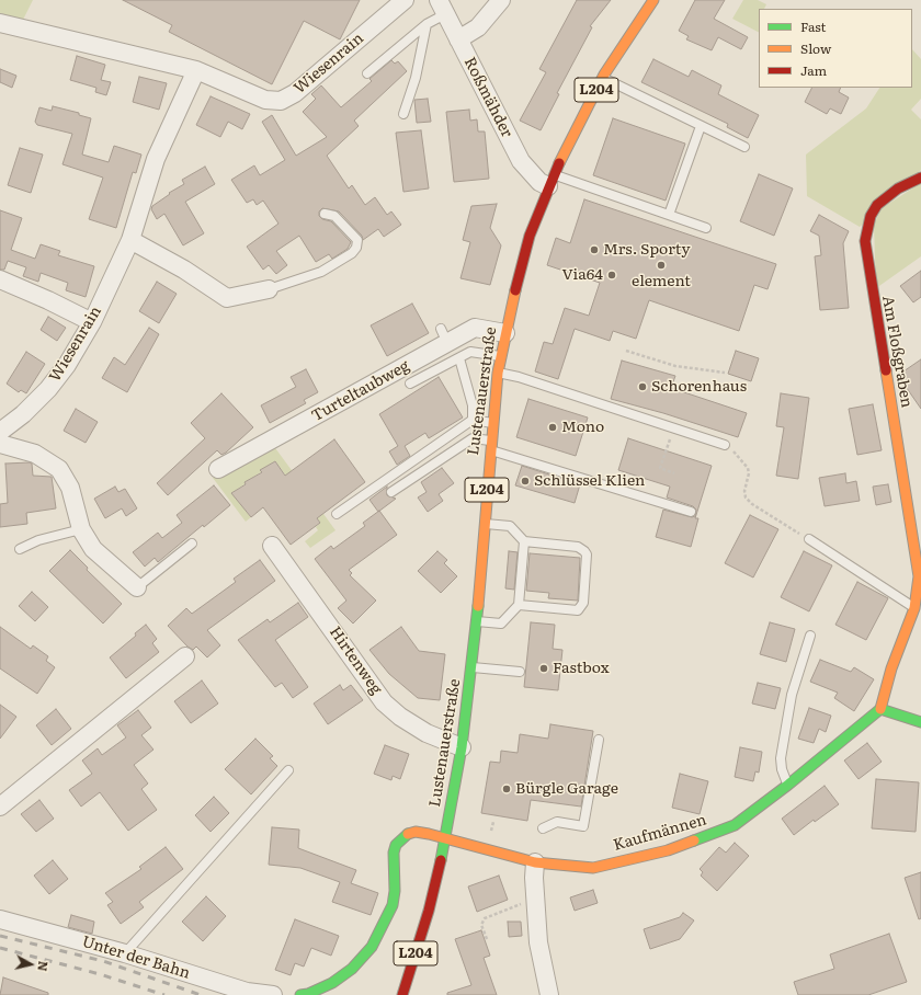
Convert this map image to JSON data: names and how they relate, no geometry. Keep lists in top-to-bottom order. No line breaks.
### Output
{"streets":{"street":["Wiesenrain","L204","Roßmähder","Am Floßgraben","Turteltaubweg","Lustenauerstraße","Hirtenweg","Kaufmännen","Unter der Bahn"]},"crossings":[["Roßmähder","Lustenauerstraße"],["Am Floßgraben","Kaufmännen"],["Turteltaubweg","Lustenauerstraße"],["Lustenauerstraße","Hirtenweg"],["Lustenauerstraße","Kaufmännen"]],"places":["Mrs. Sporty","element","Via64","Schorenhaus","Mono","Schlüssel Klien","Fastbox","Bürgle Garage"],"legend":["Fast","Slow","Jam"],"north":"right"}
